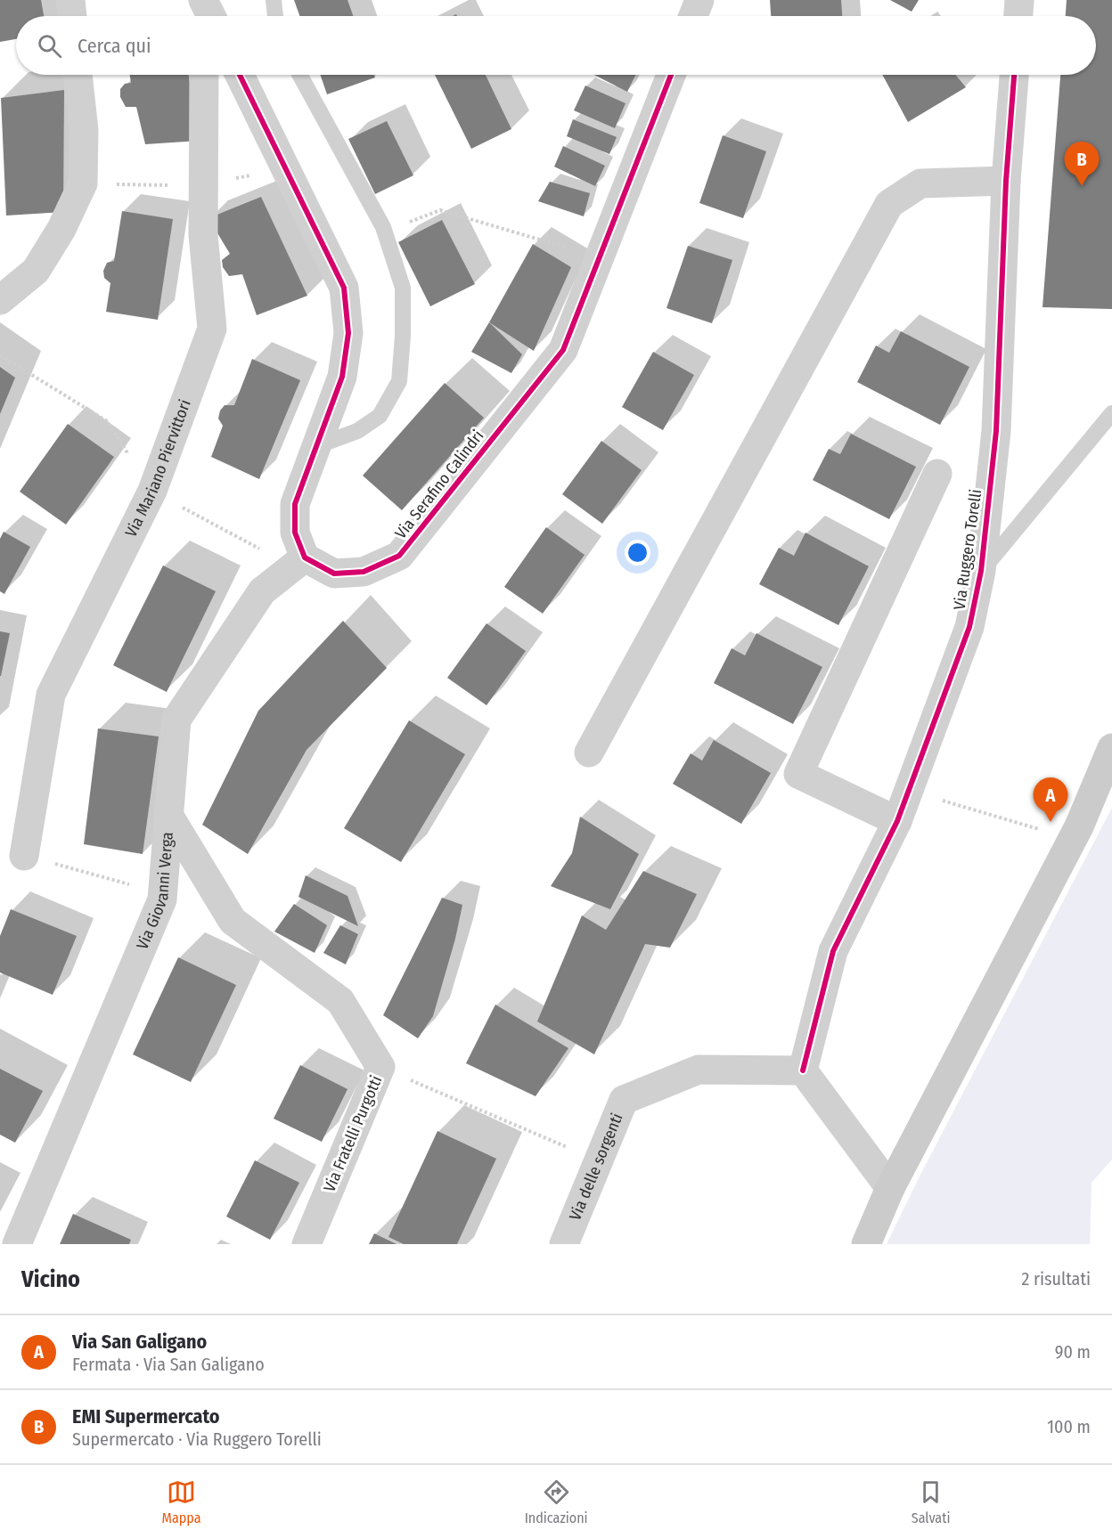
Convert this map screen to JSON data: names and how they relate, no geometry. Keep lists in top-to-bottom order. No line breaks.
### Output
{"streets":{"street":["Via Mariano Piervittori","Via Serafino Calindri","Via Ruggero Torelli","Via Giovanni Verga","Via Fratelli Purgotti","Via delle sorgenti"]},"crossings":[["Via Serafino Calindri","Via Giovanni Verga"],["Via Ruggero Torelli","Via delle sorgenti"],["Via Giovanni Verga","Via Fratelli Purgotti"]],"page":{"search":"Cerca qui","pins":["B","A"],"heading":["Vicino","2 risultati"],"list":[{"mark":"A","name":"Via San Galigano","note":"Fermata · Via San Galigano","value":"90 m"},{"mark":"B","name":"EMI Supermercato","note":"Supermercato · Via Ruggero Torelli","value":"100 m"}],"nav":["Mappa","Indicazioni","Salvati"]}}
